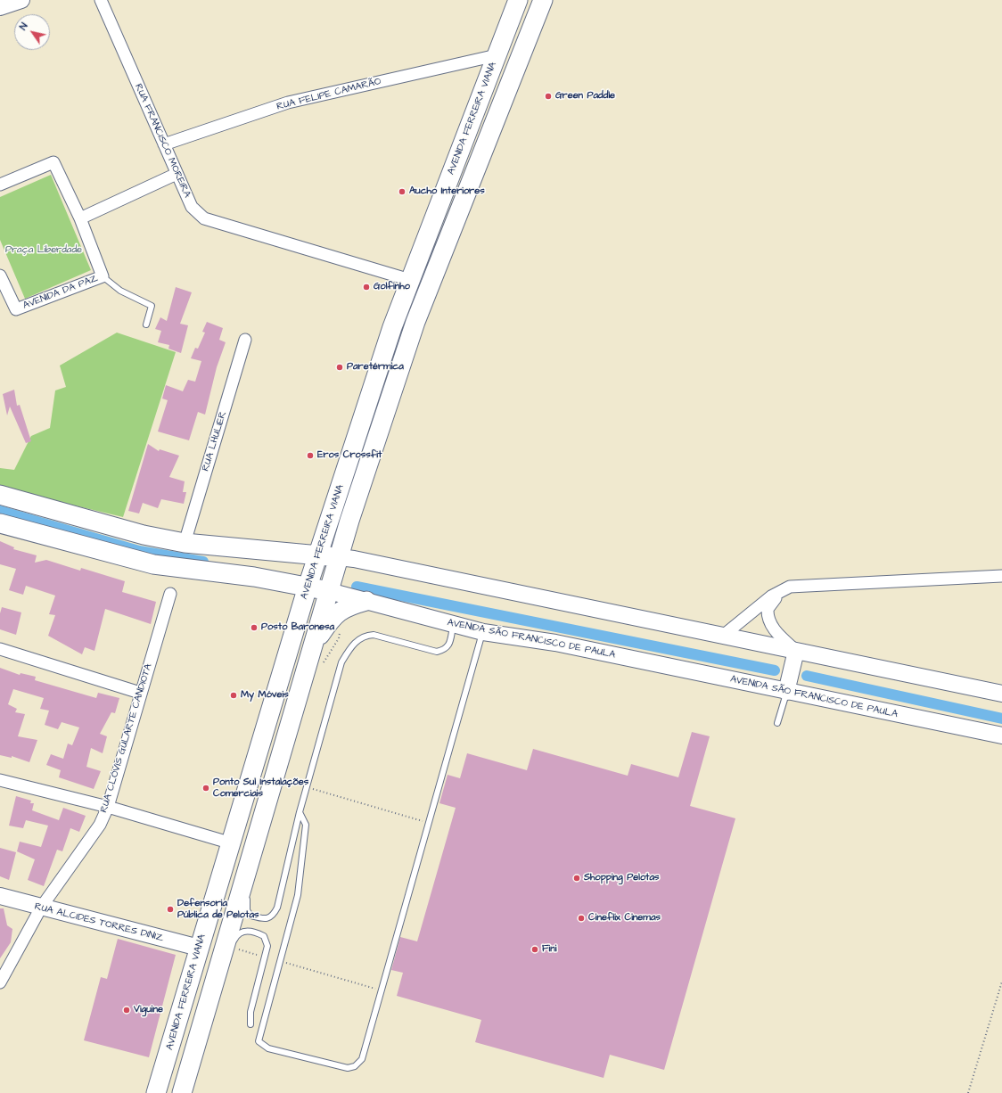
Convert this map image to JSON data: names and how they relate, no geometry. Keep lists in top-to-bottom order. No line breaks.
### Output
{"streets":{"main road":["AVENIDA FERREIRA VIANA","AVENIDA SÃO FRANCISCO DE PAULA"],"street":["RUA FELIPE CAMARÃO","RUA FRANCISCO MOREIRA","AVENIDA DA PAZ","RUA LHULIER","RUA CLÓVIS GULARTE CANDIOTA","RUA ALCIDES TORRES DINIZ"]},"crossings":[["RUA FELIPE CAMARÃO","AVENIDA FERREIRA VIANA"],["RUA FELIPE CAMARÃO","RUA FRANCISCO MOREIRA"],["AVENIDA FERREIRA VIANA","RUA FRANCISCO MOREIRA"],["AVENIDA FERREIRA VIANA","AVENIDA SÃO FRANCISCO DE PAULA"],["AVENIDA FERREIRA VIANA","RUA ALCIDES TORRES DINIZ"],["RUA CLÓVIS GULARTE CANDIOTA","RUA ALCIDES TORRES DINIZ"]],"parks":["Praça Liberdade"],"places":["Green Paddle","Aucho Interiores","Golfinho","Paretérmica","Eros Crossfit","Posto Baronesa","My Móveis","Ponto Sul Instalações Comerciais","Shopping Pelotas","Defensoria Pública de Pelotas","Cineflix Cinemas","Fini","Viguine"],"north":"top left"}
